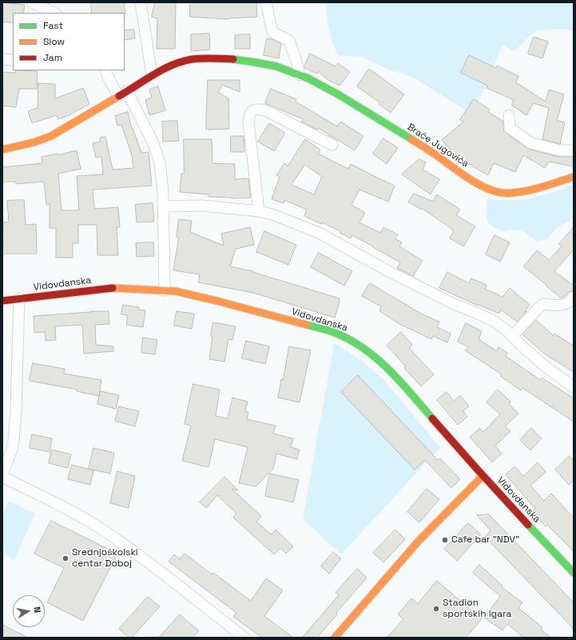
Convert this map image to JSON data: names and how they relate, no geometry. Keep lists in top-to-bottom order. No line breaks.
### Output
{"streets":{"street":["Braće Jugovića","Vidovdanska"]},"places":["Cafe bar \"NDV\"","Srednjoškolski centar Doboj","Stadion sportskih igara"],"legend":["Fast","Slow","Jam"],"north":"right"}
